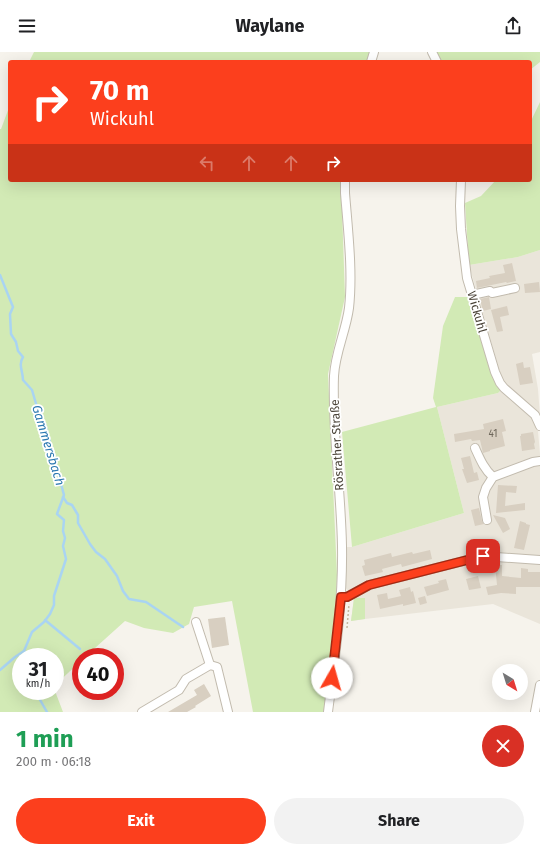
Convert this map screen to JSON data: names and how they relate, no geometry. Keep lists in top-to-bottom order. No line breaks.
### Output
{"streets":{"street":["Wickuhl","Rösrather Straße"]},"water":["Gammersbach"],"house_numbers":["41"],"north":"bottom right","page":{"header":"Waylane","turn":["70 m","Wickuhl"],"speed":"31 km/h","limit":"40","heading":["1 min","200 m · 06:18"],"buttons":["Exit","Share"]}}
